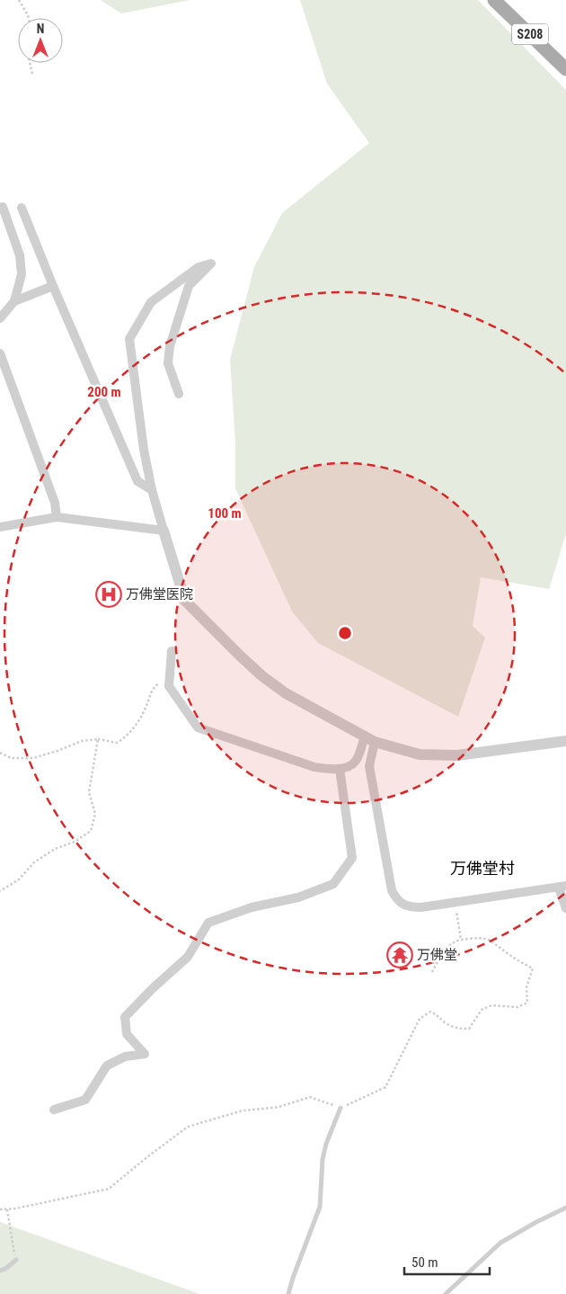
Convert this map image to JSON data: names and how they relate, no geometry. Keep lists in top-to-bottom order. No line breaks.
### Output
{"streets":{"main road":["S208"]},"districts":["万佛堂村"],"places":{"hospital":["万佛堂医院"],"temple":["万佛堂"]},"scale_bar":"50 m","north":"top","rings":["200 m","100 m"]}
